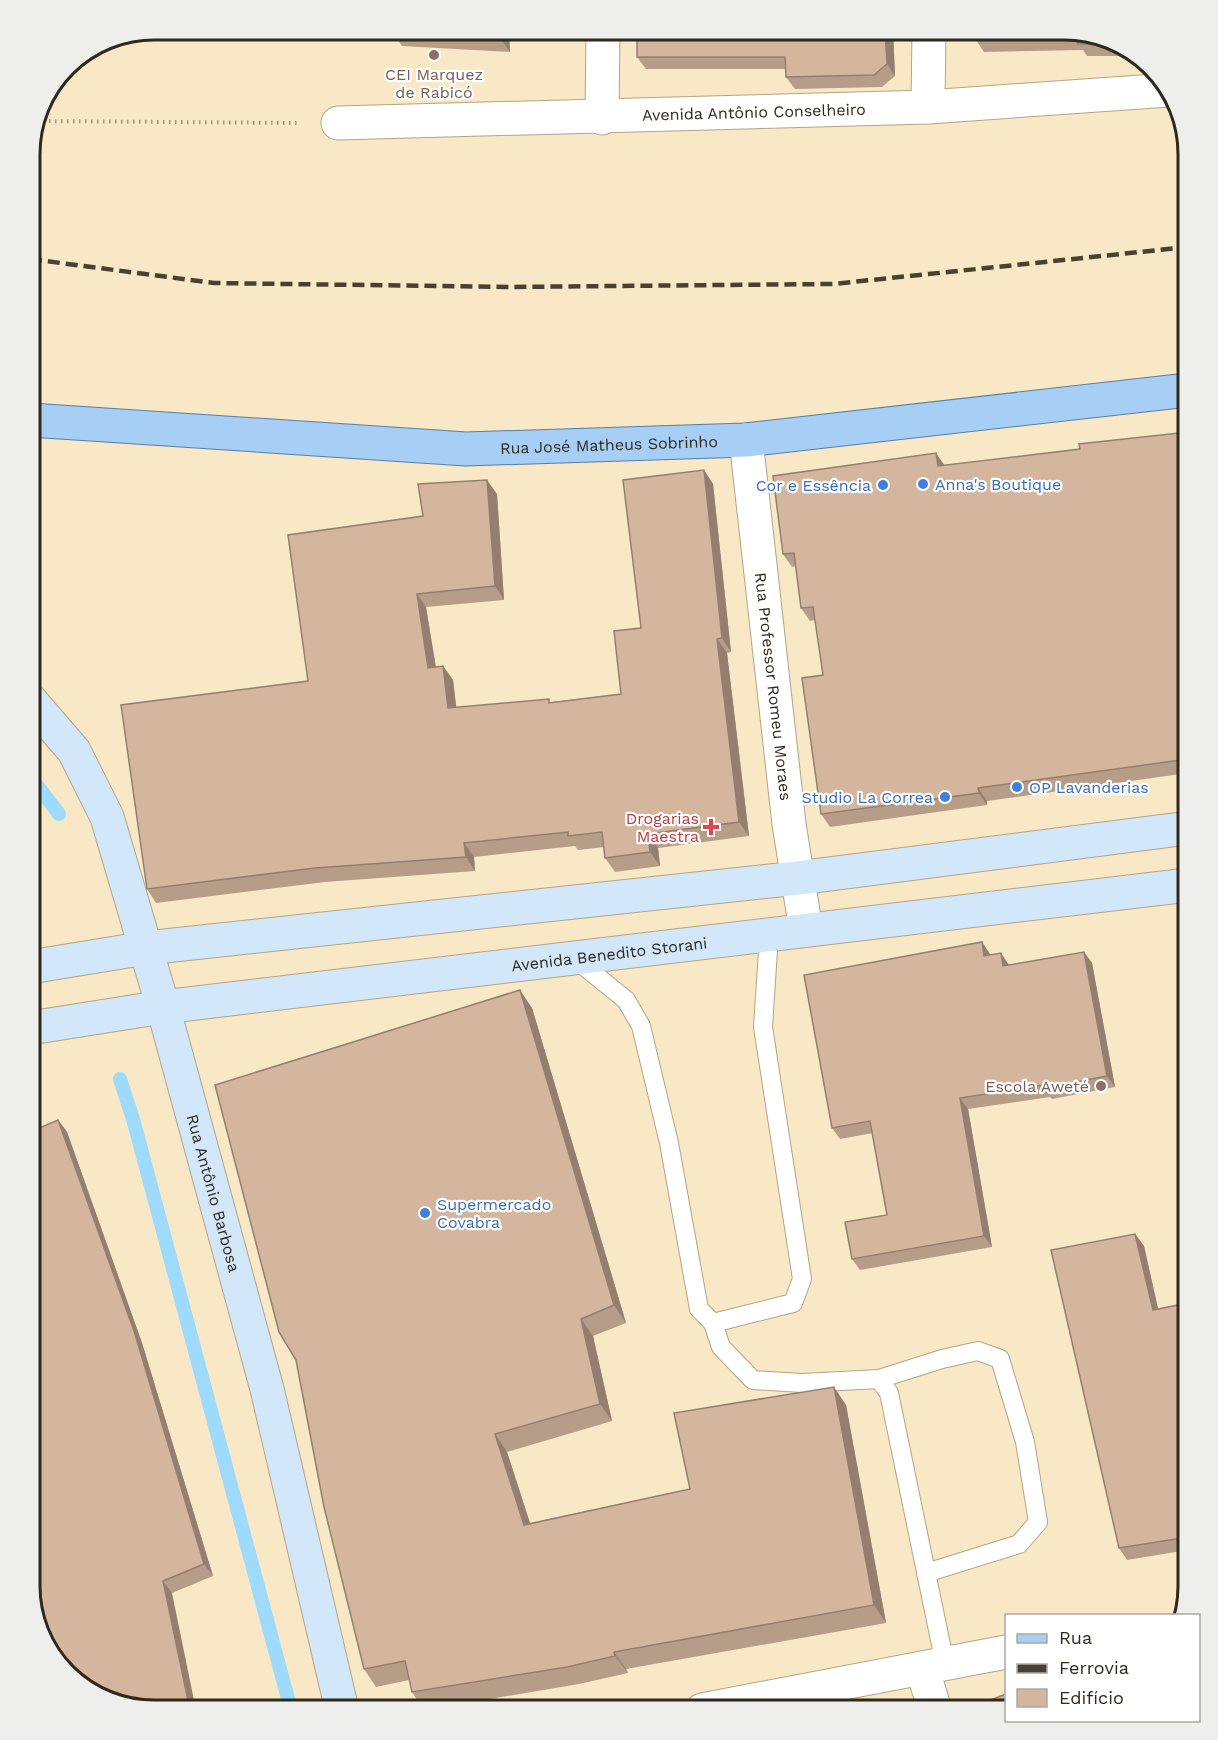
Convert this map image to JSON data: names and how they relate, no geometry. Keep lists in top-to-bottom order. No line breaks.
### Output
{"streets":{"main road":["Rua José Matheus Sobrinho","Avenida Benedito Storani","Rua Antônio Barbosa"],"street":["Avenida Antônio Conselheiro","Rua Professor Romeu Moraes"]},"crossings":[["Rua José Matheus Sobrinho","Rua Professor Romeu Moraes"],["Rua Professor Romeu Moraes","Avenida Benedito Storani"],["Avenida Benedito Storani","Rua Antônio Barbosa"]],"places":{"other":["CEI Marquez de Rabicó","Anna's Boutique","Cor e Essência","OP Lavanderias","Studio La Correa","Escola Aweté","Supermercado Covabra"],"health":["Drogarias Maestra"]},"legend":["Rua","Ferrovia","Edifício"]}
